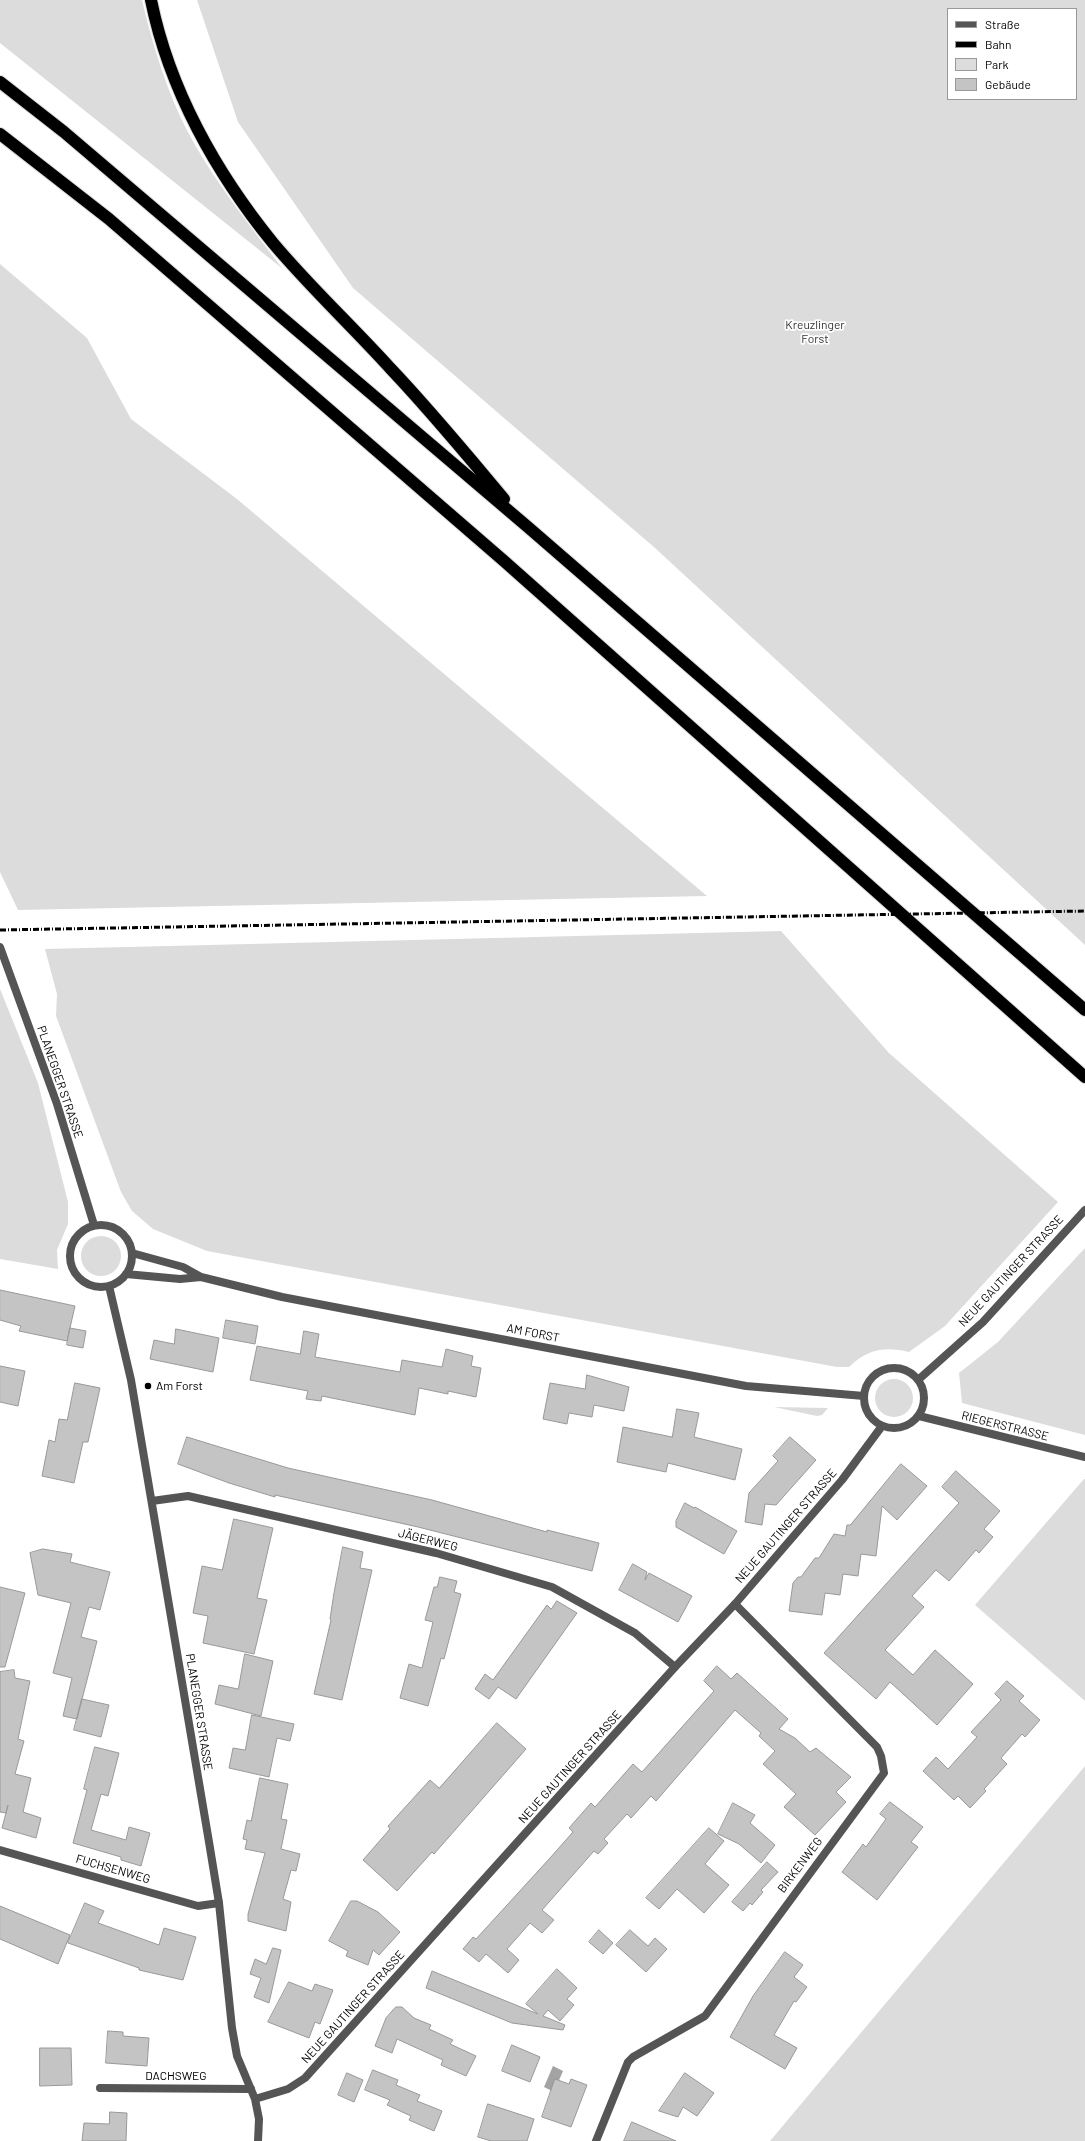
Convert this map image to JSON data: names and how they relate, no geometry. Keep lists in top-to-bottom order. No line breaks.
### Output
{"streets":{"street":["PLANEGGER STRASSE","NEUE GAUTINGER STRASSE","AM FORST","RIEGERSTRASSE","JÄGERWEG","BIRKENWEG","FUCHSENWEG","DACHSWEG"]},"crossings":[["PLANEGGER STRASSE","NEUE GAUTINGER STRASSE"],["PLANEGGER STRASSE","AM FORST"],["PLANEGGER STRASSE","JÄGERWEG"],["PLANEGGER STRASSE","FUCHSENWEG"],["PLANEGGER STRASSE","DACHSWEG"],["NEUE GAUTINGER STRASSE","AM FORST"],["NEUE GAUTINGER STRASSE","RIEGERSTRASSE"],["NEUE GAUTINGER STRASSE","JÄGERWEG"],["NEUE GAUTINGER STRASSE","BIRKENWEG"],["AM FORST","RIEGERSTRASSE"]],"parks":["Kreuzlinger Forst"],"places":["Am Forst"],"legend":["Straße","Bahn","Park","Gebäude"]}
